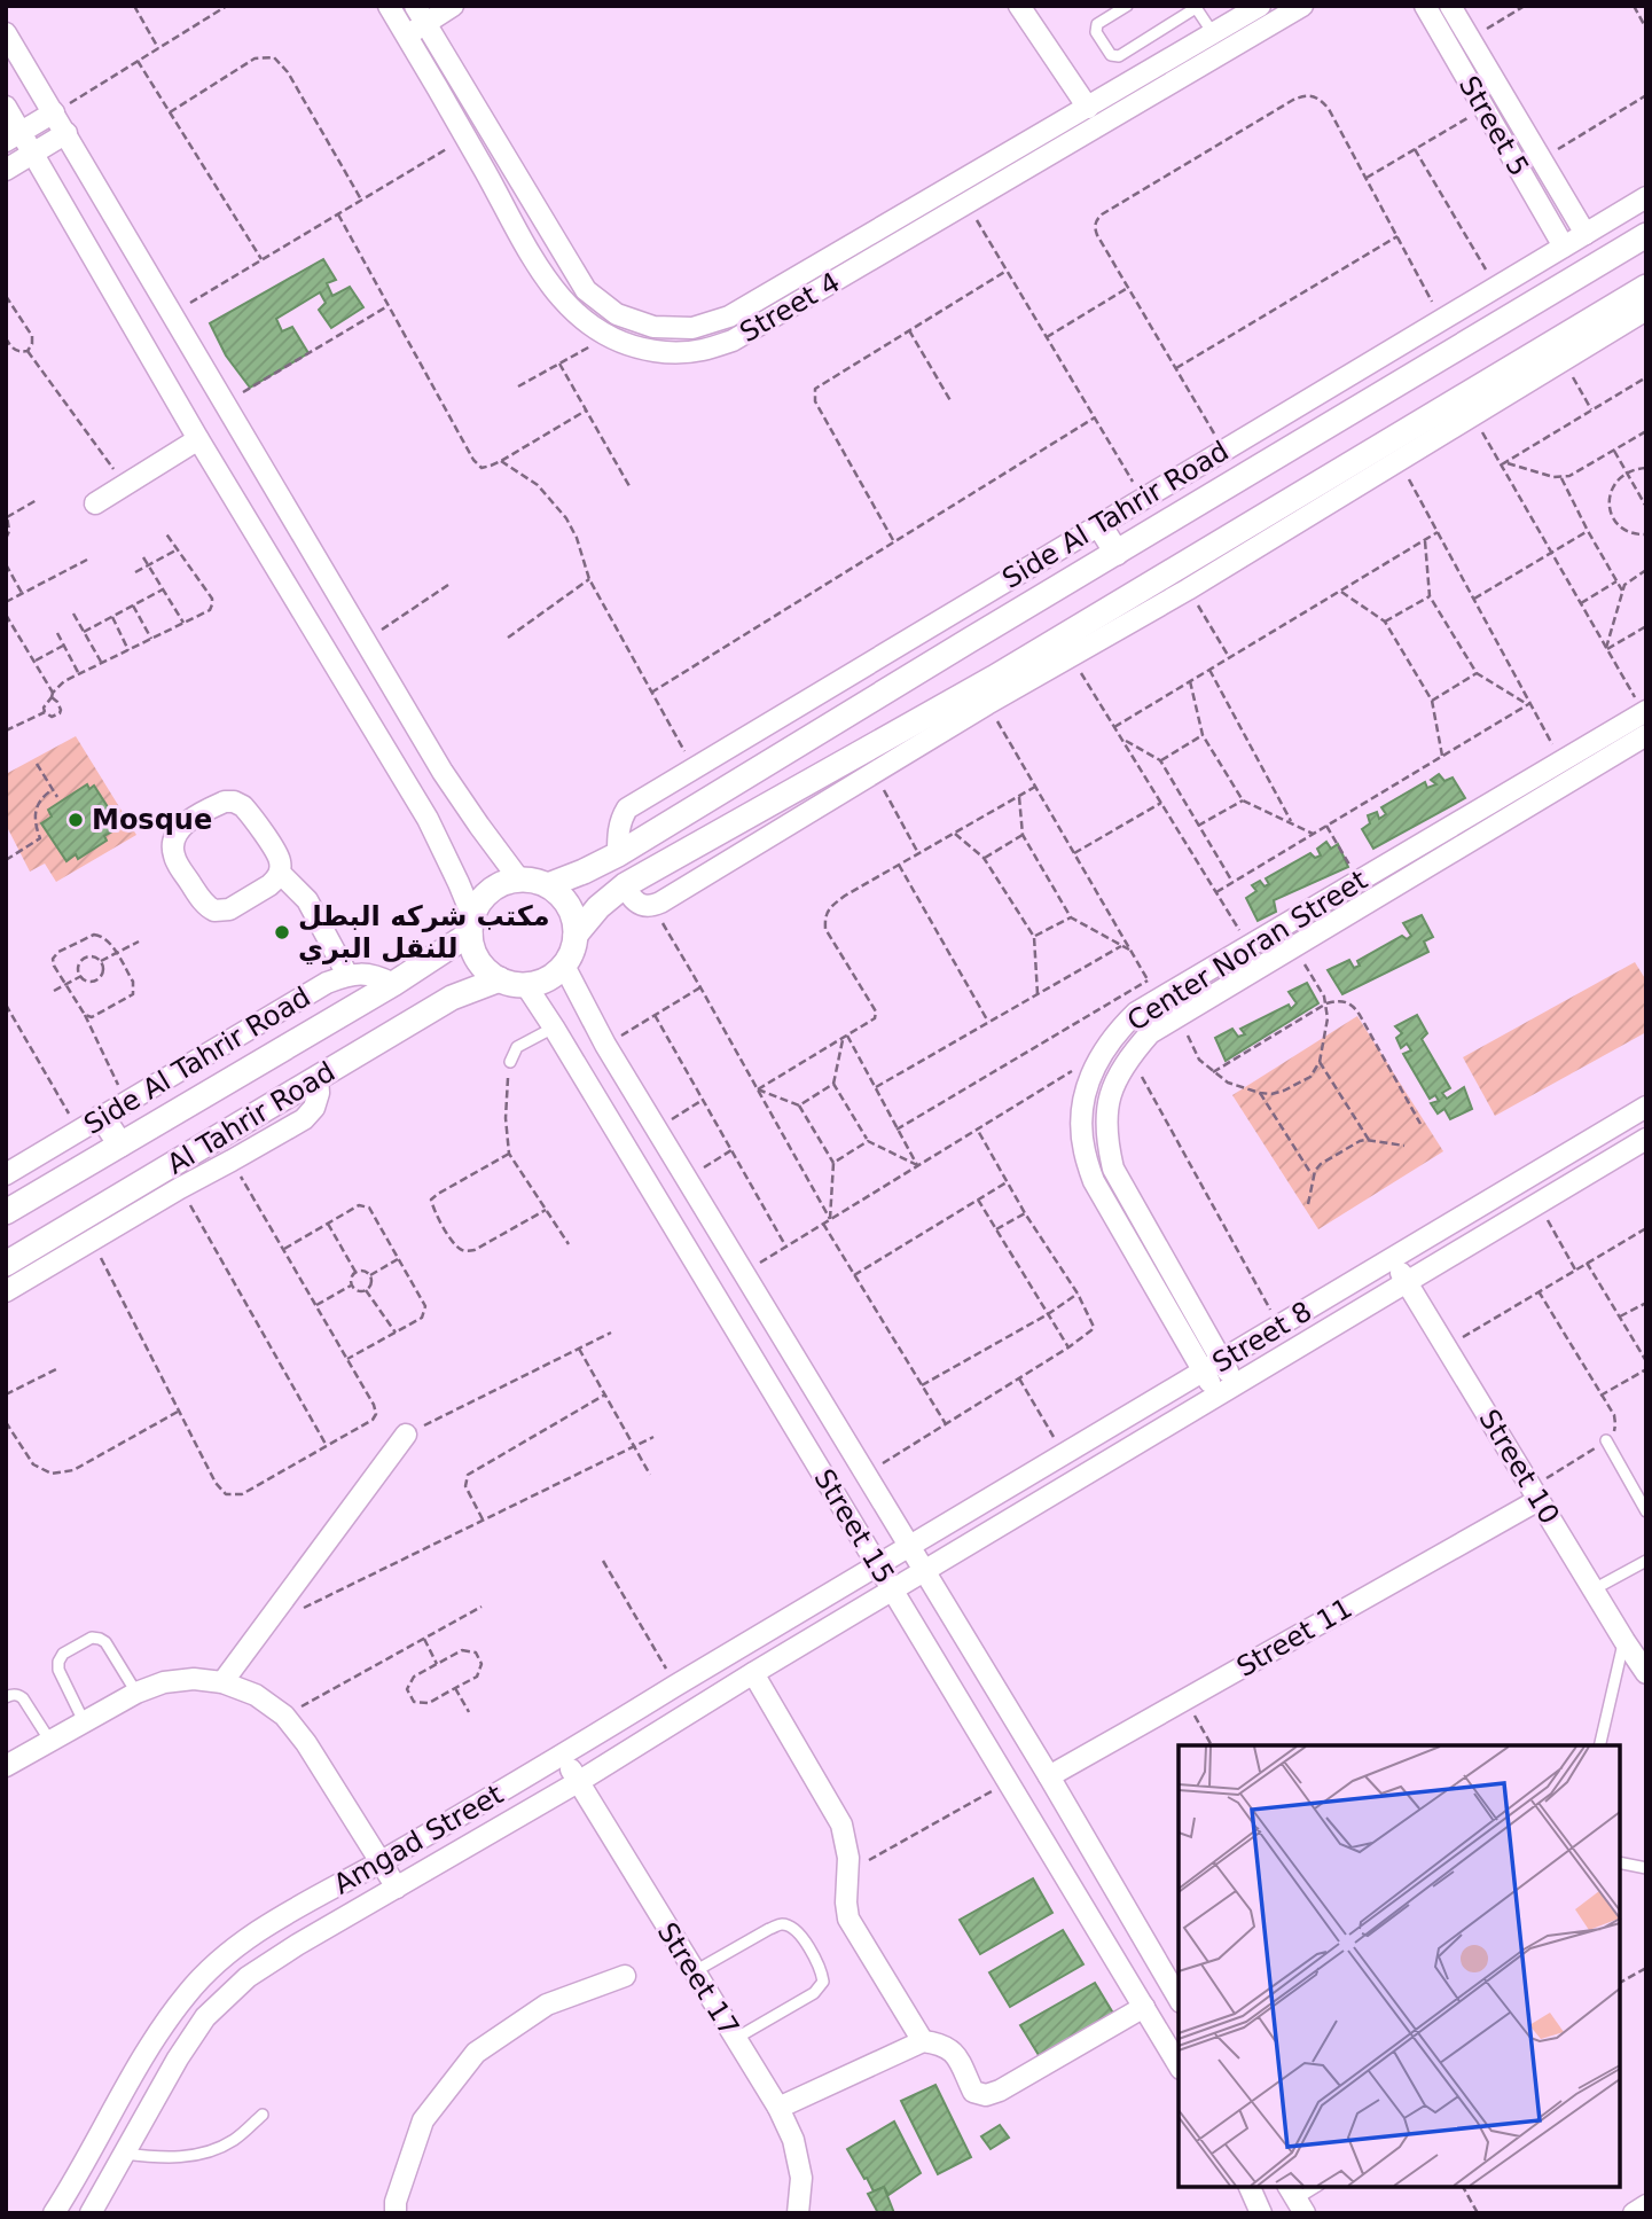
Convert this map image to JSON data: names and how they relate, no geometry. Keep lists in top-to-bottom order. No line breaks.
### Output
{"streets":{"street":["Street 5","Street 4","Side Al Tahrir Road","Center Noran Street","Al Tahrir Road","Street 8","Street 10","Street 15","Street 11","Amgad Street","Street 17"]},"crossings":[["Street 5","Side Al Tahrir Road"],["Center Noran Street","Street 8"],["Al Tahrir Road","Street 15"],["Street 8","Street 10"],["Street 8","Street 15"],["Street 8","Amgad Street"],["Street 10","Street 11"],["Street 15","Street 11"],["Street 15","Amgad Street"],["Amgad Street","Street 17"]],"places":["Mosque","مكتب شركه البطل للنقل البري"]}
